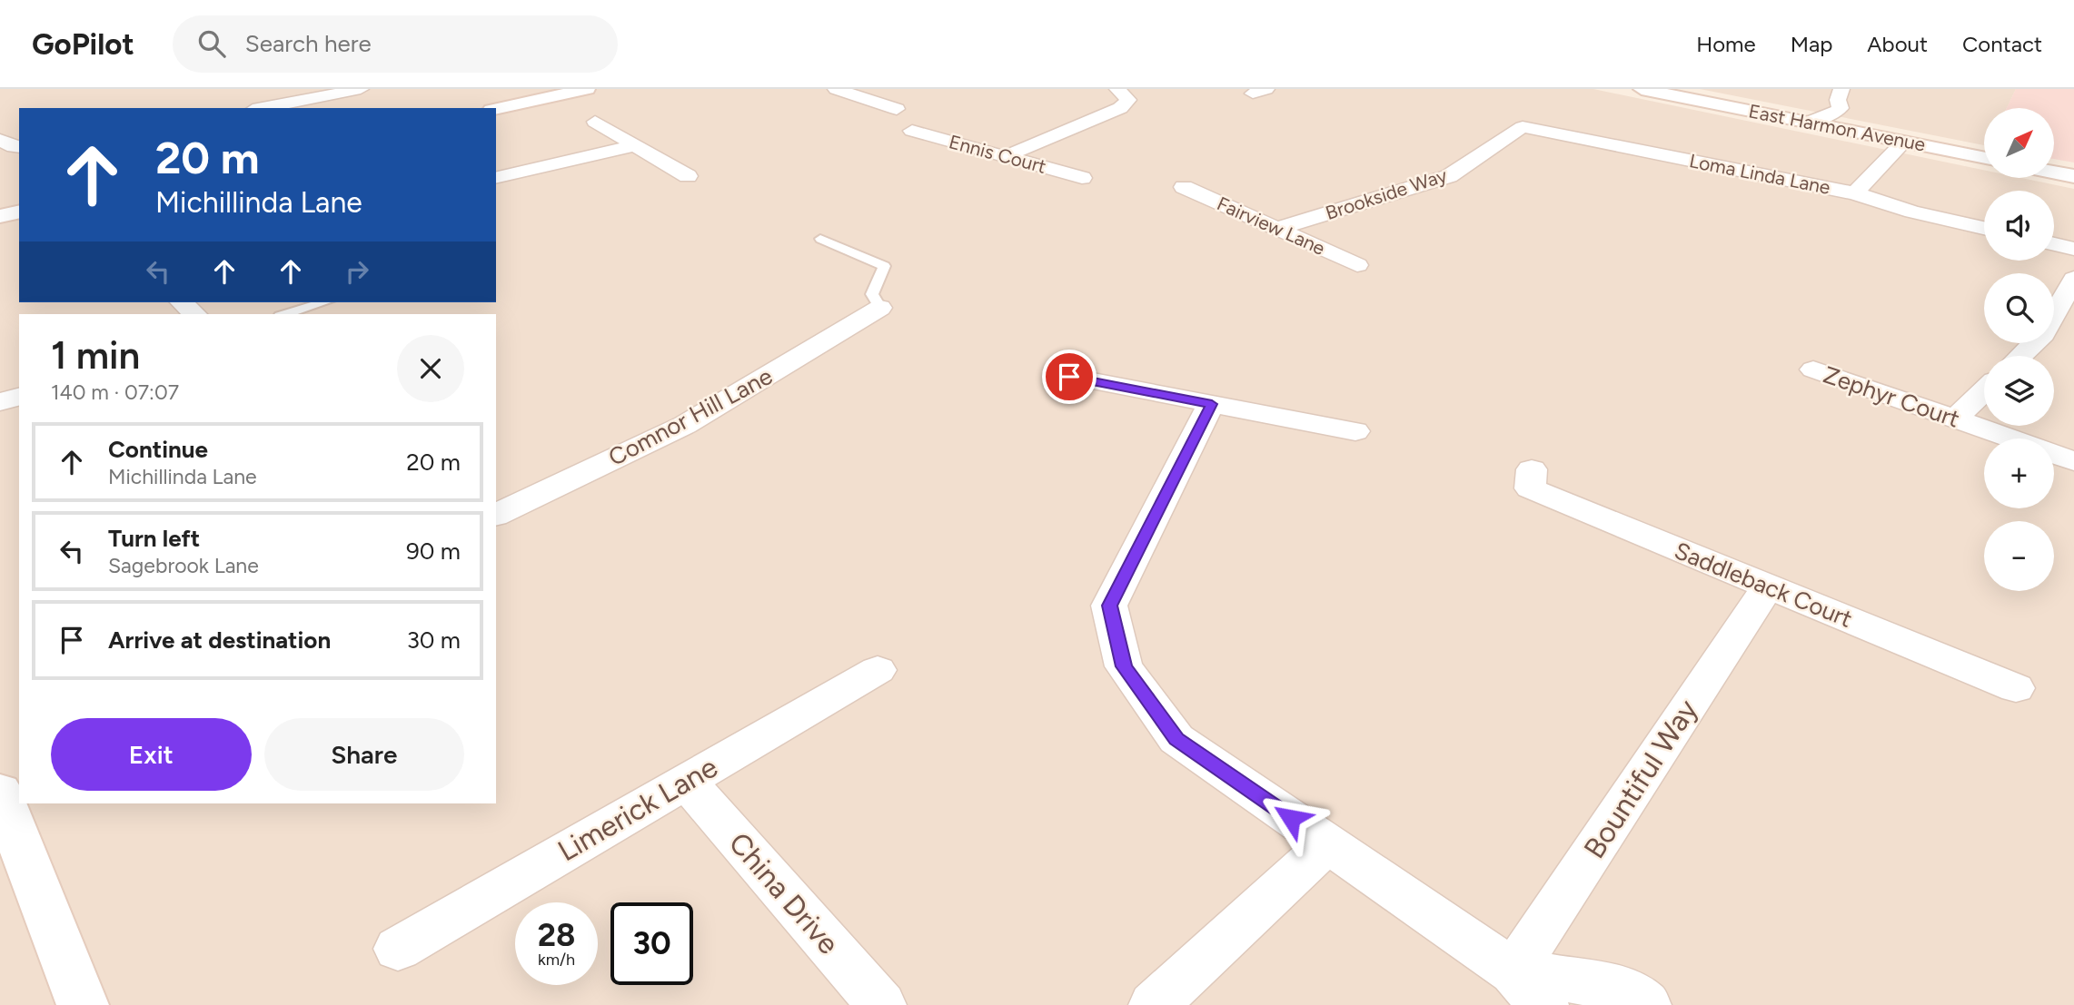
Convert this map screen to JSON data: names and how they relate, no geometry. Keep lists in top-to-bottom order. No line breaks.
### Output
{"streets":{"main road":["East Harmon Avenue"],"street":["Ennis Court","Loma Linda Lane","Brookside Way","Fairview Lane","Zephyr Court","Comnor Hill Lane","Saddleback Court","Bountiful Way","Limerick Lane","China Drive"]},"crossings":[["Loma Linda Lane","Brookside Way"],["Brookside Way","Fairview Lane"],["Saddleback Court","Bountiful Way"],["Limerick Lane","China Drive"]],"north":"top right","page":{"header":"GoPilot","search":"Search here","nav":["Home","Map","About","Contact"],"map_buttons":["+","−"],"turn":["20 m","Michillinda Lane"],"heading":["1 min","140 m · 07:07"],"list":[{"name":"Continue","note":"Michillinda Lane","value":"20 m"},{"name":"Turn left","note":"Sagebrook Lane","value":"90 m"},{"name":"Arrive at destination","value":"30 m"}],"buttons":["Exit","Share"],"speed":"28 km/h","limit":"30"}}
